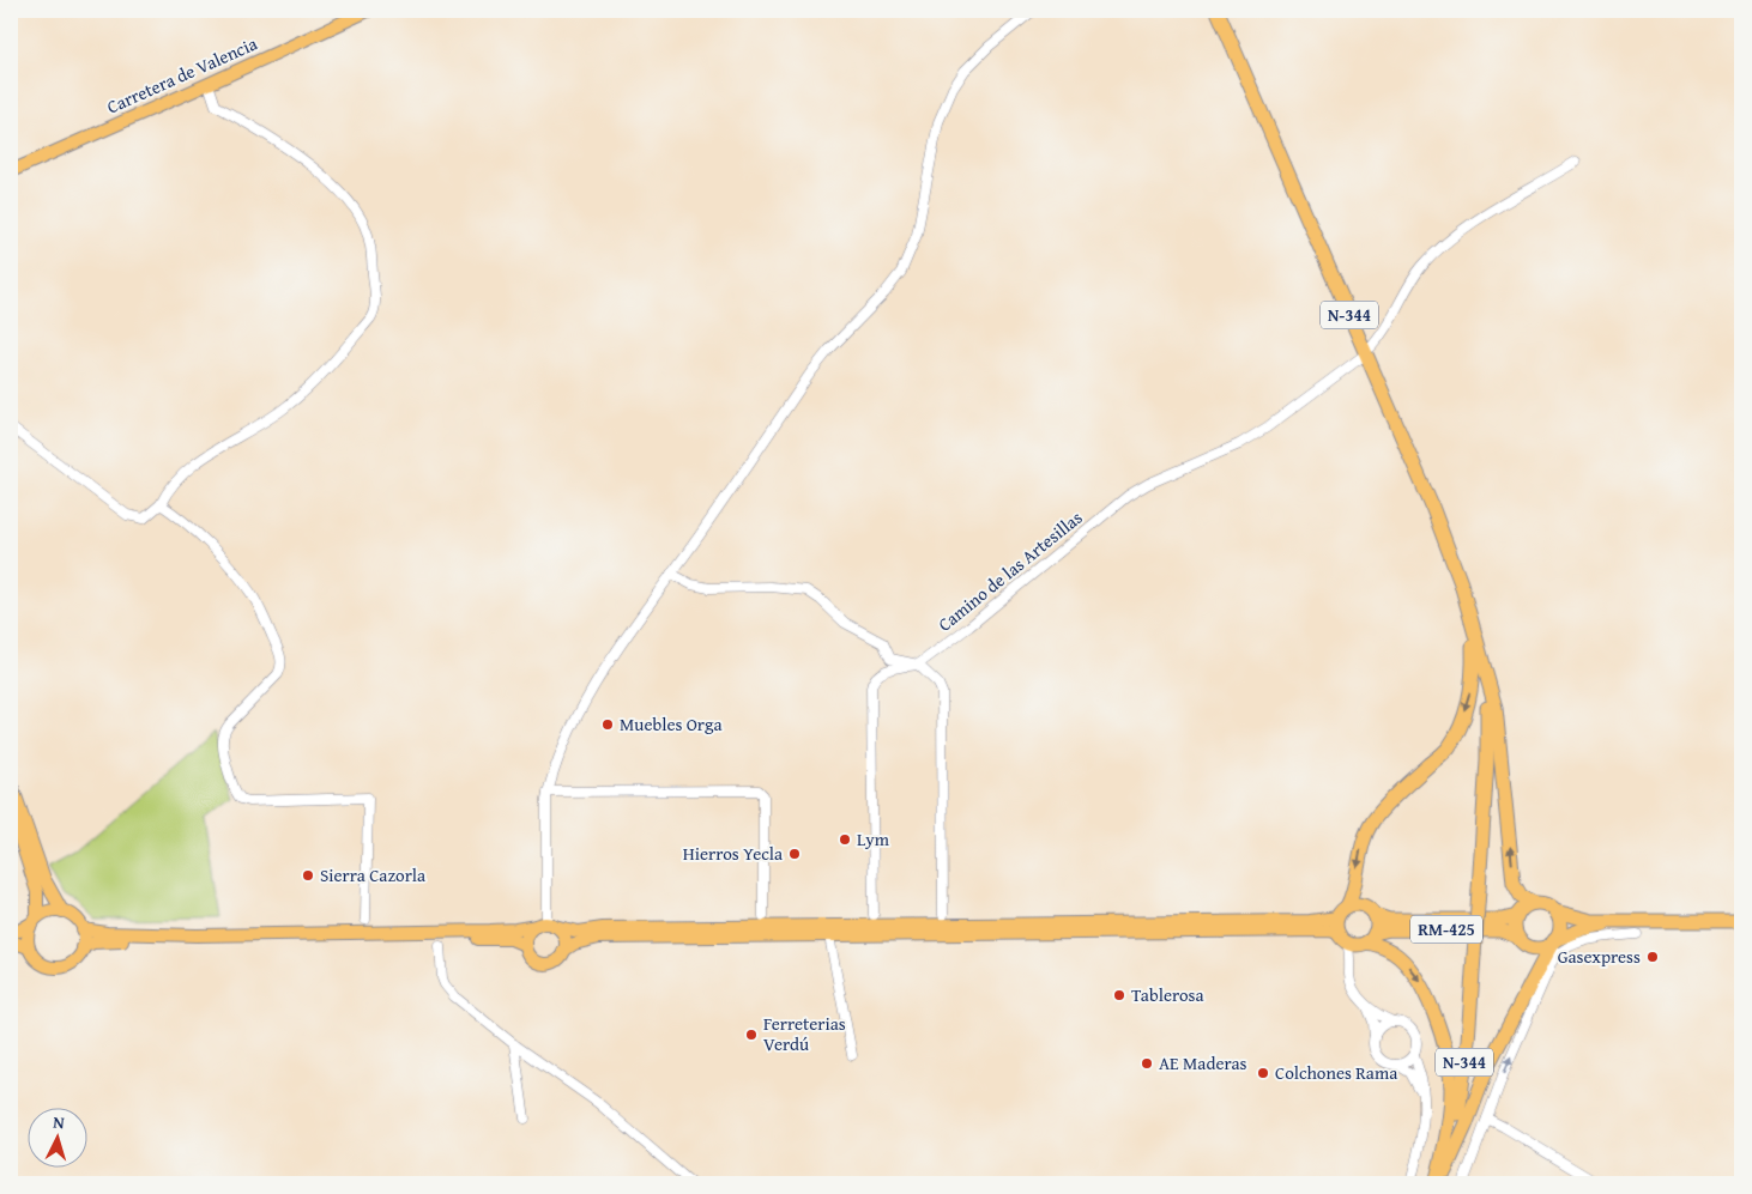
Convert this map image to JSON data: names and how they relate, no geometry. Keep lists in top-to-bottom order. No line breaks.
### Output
{"streets":{"highway":["N-344","RM-425"],"main road":["Carretera de Valencia"],"street":["Camino de las Artesillas"]},"places":["Muebles Orga","Lym","Hierros Yecla","Sierra Cazorla","Gasexpress","Tablerosa","Ferreterias Verdú","AE Maderas","Colchones Rama"],"north":"top"}
